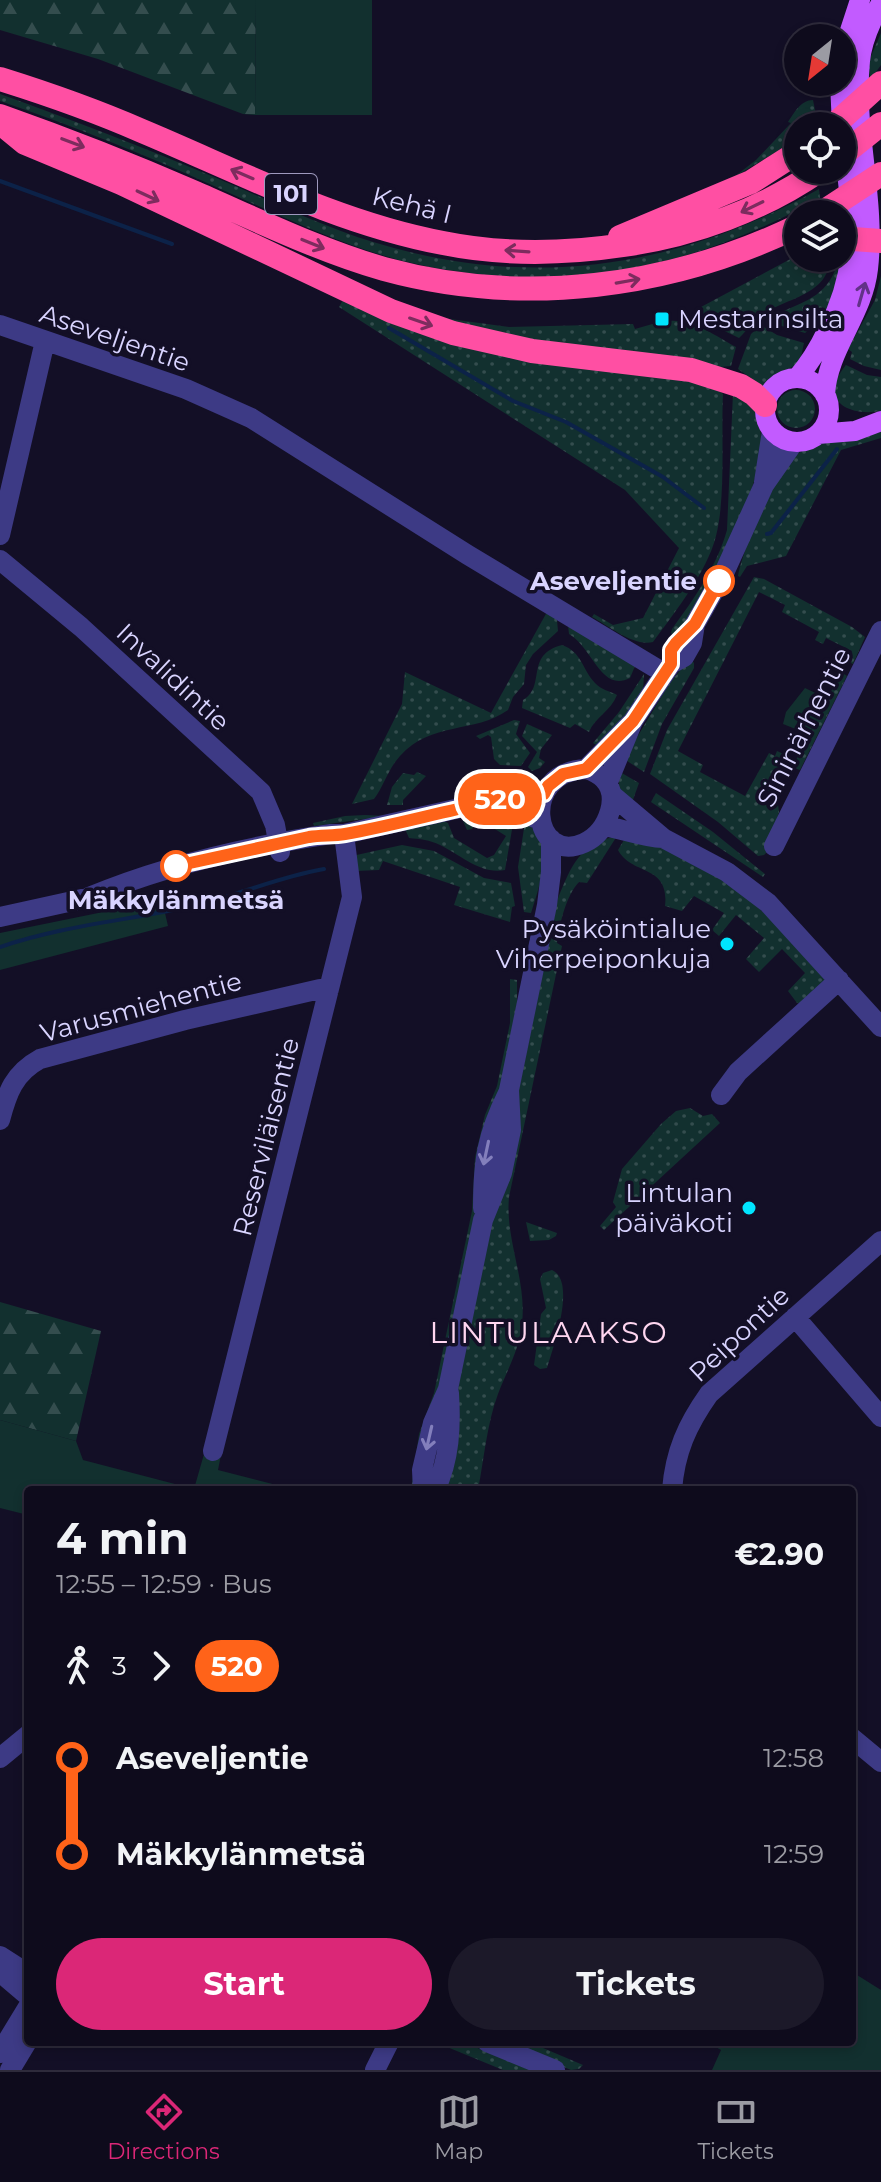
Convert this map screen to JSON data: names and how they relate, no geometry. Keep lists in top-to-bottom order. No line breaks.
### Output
{"streets":{"highway":["101","Kehä I"],"street":["Aseveljentie","Invalidintie","Sininärhentie","Varusmiehentie","Reserviläisentie","Peipontie"]},"crossings":[["Varusmiehentie","Reserviläisentie"]],"districts":["LINTULAAKSO"],"places":{"transit":["Mestarinsilta"],"other":["Aseveljentie","Mäkkylänmetsä","Pysäköintialue Viherpeiponkuja","Lintulan päiväkoti"]},"lines":["bus line 520"],"north":"bottom left","page":{"on_map":"520","heading":["4 min","12:55 – 12:59 · Bus","€2.90"],"legs":["3","520"],"list":[{"name":"Aseveljentie","value":"12:58"},{"name":"Mäkkylänmetsä","value":"12:59"}],"buttons":["Start","Tickets"],"tabs":["Directions","Map","Tickets"]}}
